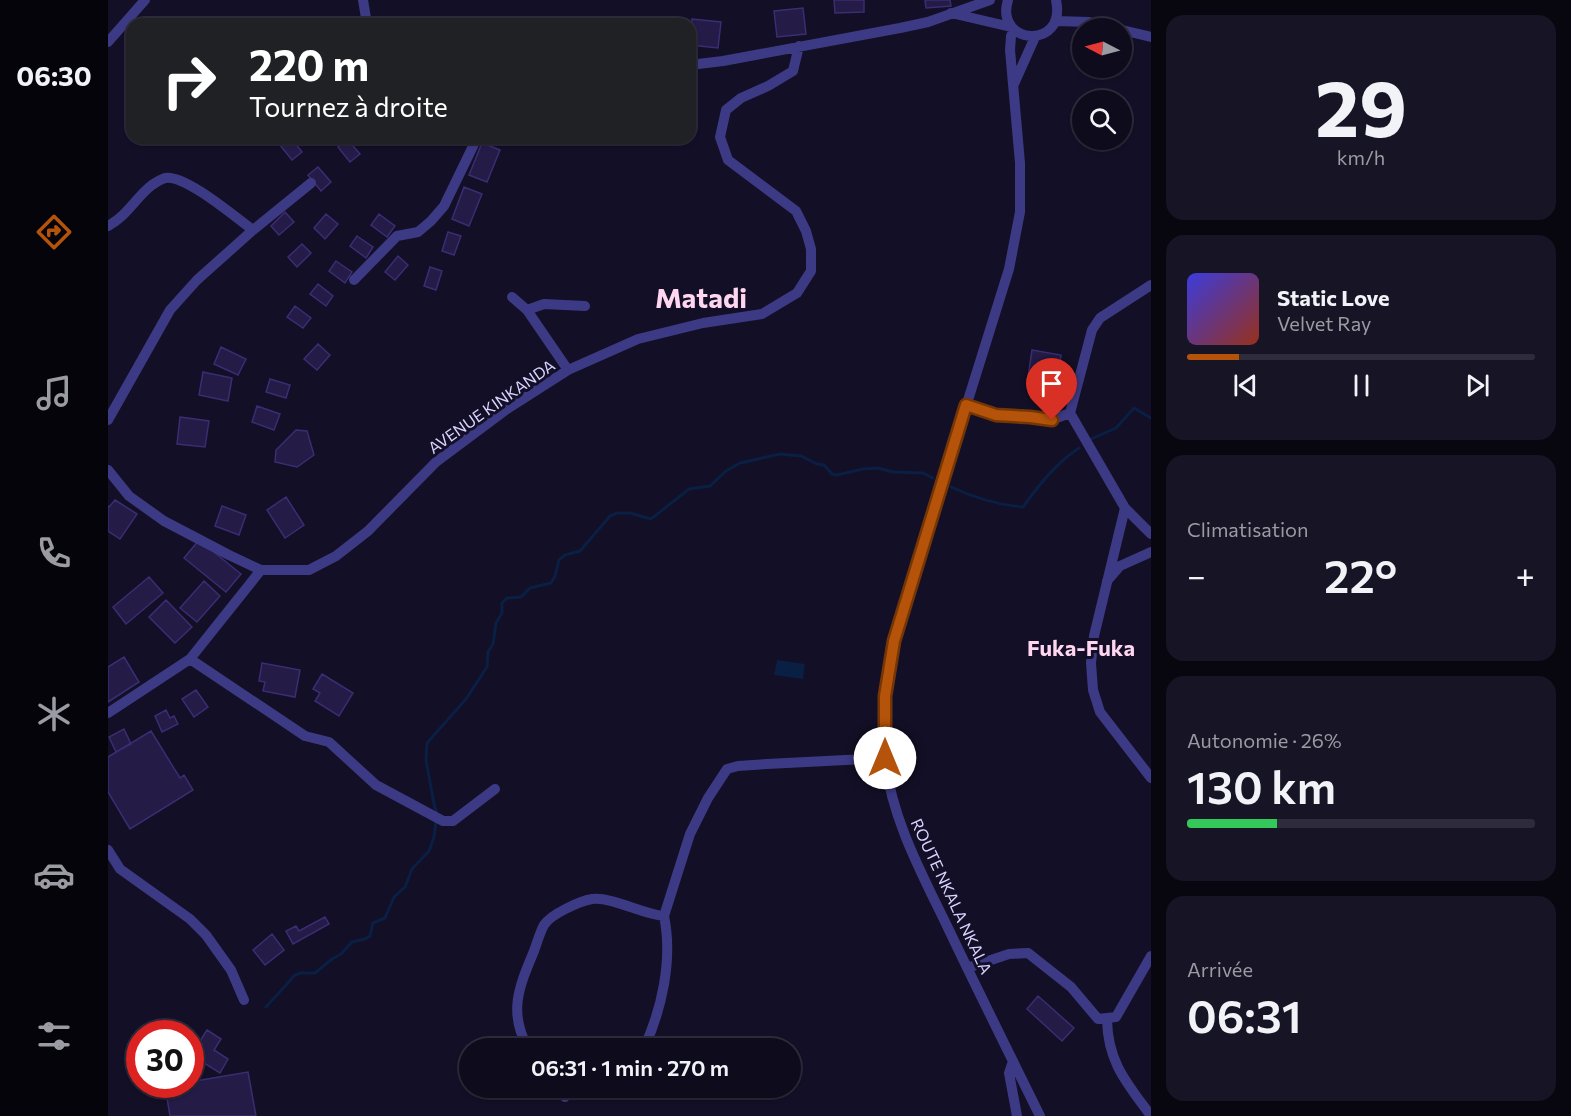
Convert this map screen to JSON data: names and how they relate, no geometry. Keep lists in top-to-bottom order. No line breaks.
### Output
{"streets":{"street":["AVENUE KINKANDA","ROUTE NKALA NKALA"]},"districts":["Matadi","Fuka-Fuka"],"north":"left","page":{"tabs":"06:30","tile":[["29","km/h"],"Climatisation",["Autonomie · 26%","130 km"],["Arrivée","06:31"]],"turn":["220 m","Tournez à droite"],"song":["Static Love","Velvet Ray"],"heat":["−","22°","+"],"limit":"30","trip":"06:31 · 1 min · 270 m"}}
